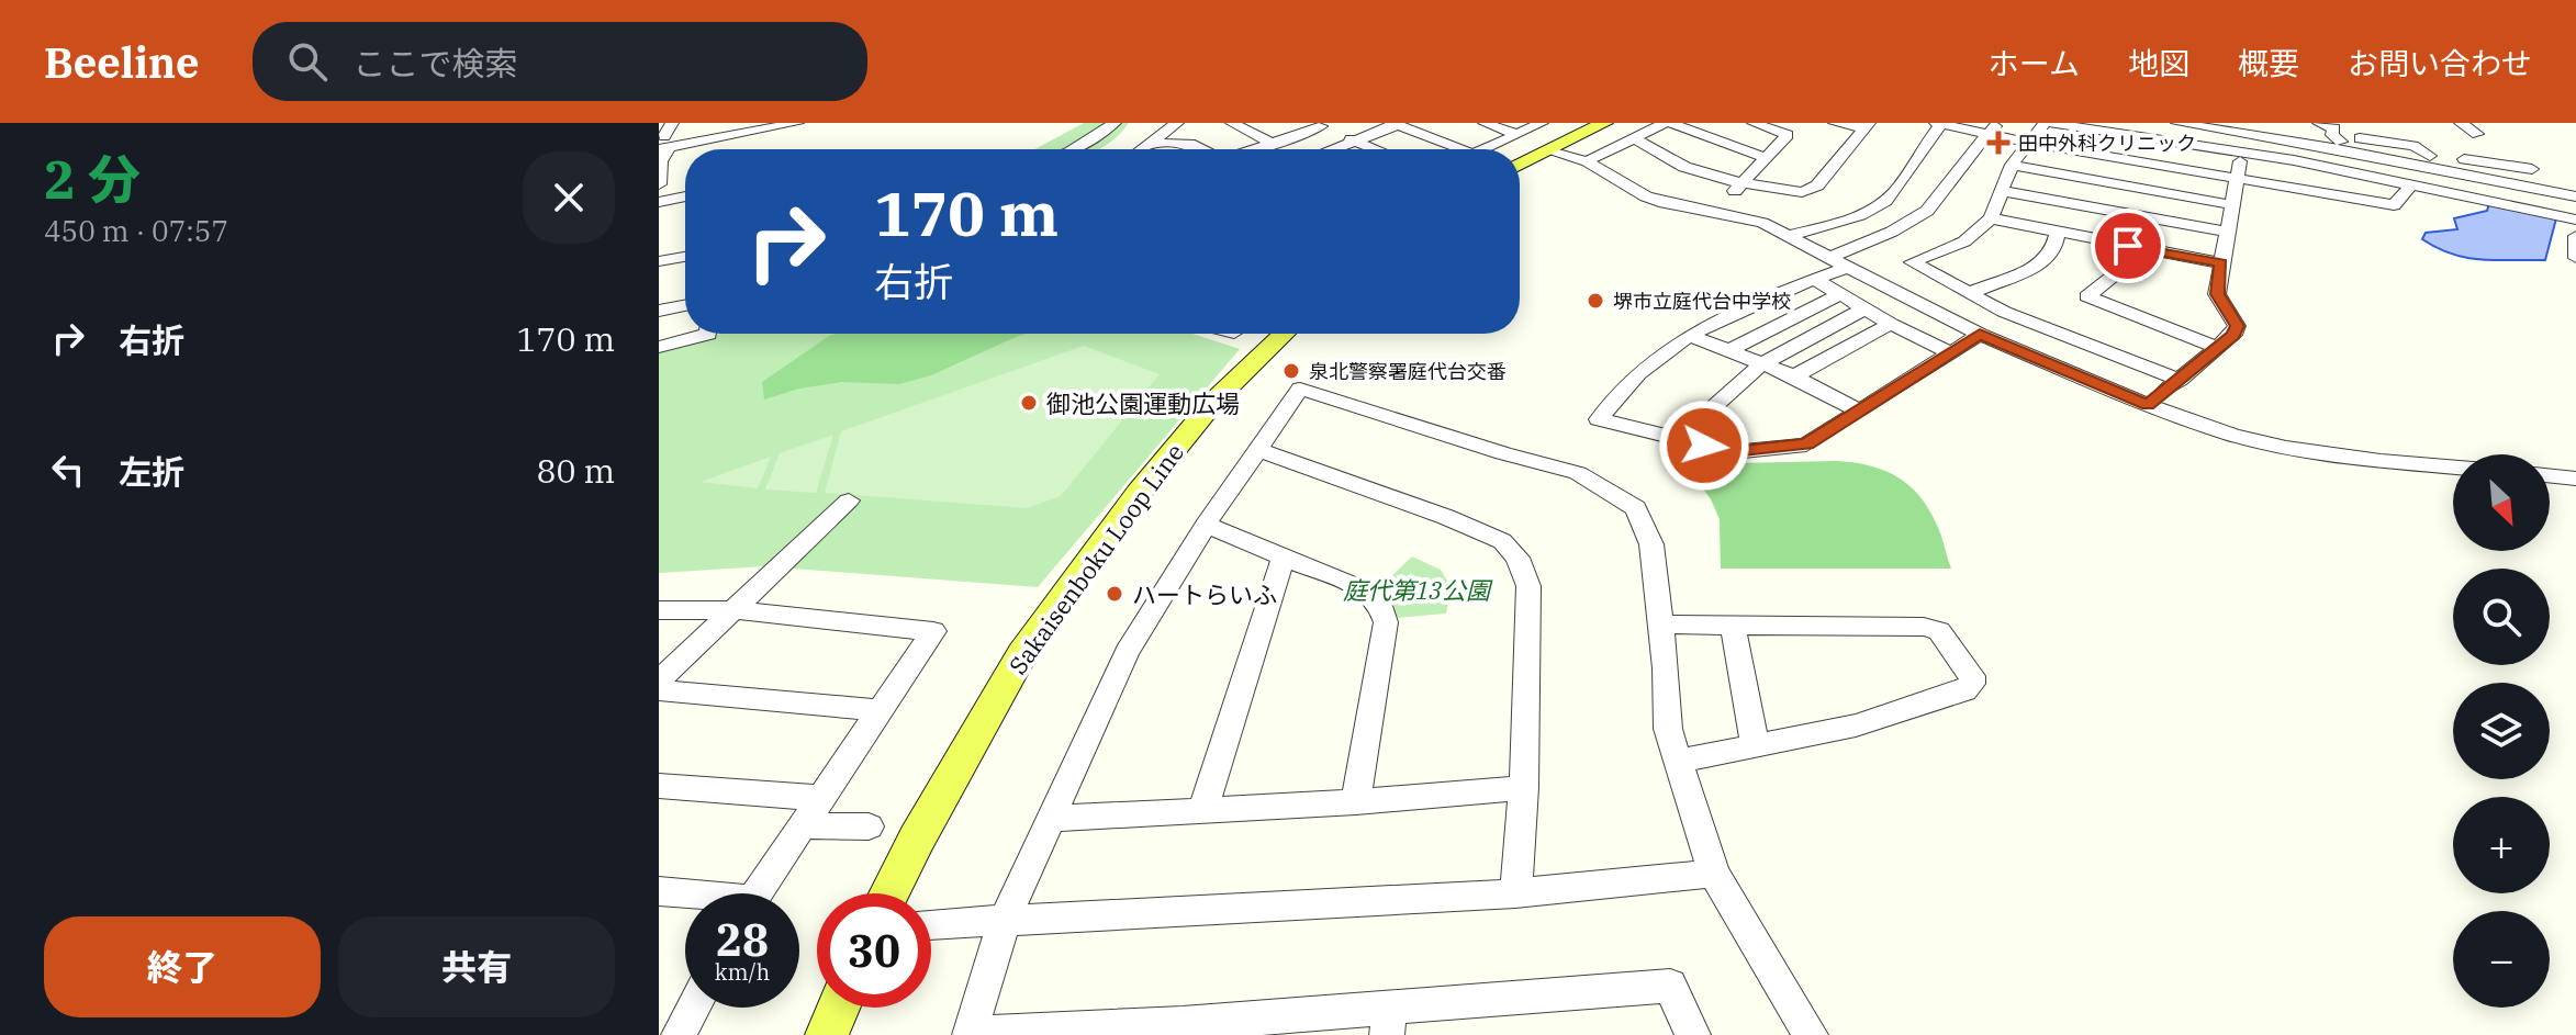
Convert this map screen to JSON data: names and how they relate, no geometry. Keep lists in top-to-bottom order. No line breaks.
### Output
{"streets":{"main road":["Sakaisenboku Loop Line"]},"parks":["庭代第13公園"],"places":{"health":["田中外科クリニック"],"other":["堺市立庭代台中学校","泉北警察署庭代台交番","御池公園運動広場","ハートらいふ"]},"north":"bottom right","page":{"header":"Beeline","search":"ここで検索","nav":["ホーム","地図","概要","お問い合わせ"],"heading":["2 分","450 m · 07:57"],"turn":["170 m","右折"],"list":[{"name":"右折","value":"170 m"},{"name":"左折","value":"80 m"}],"map_buttons":["+","−"],"speed":"28 km/h","limit":"30","buttons":["終了","共有"]}}
